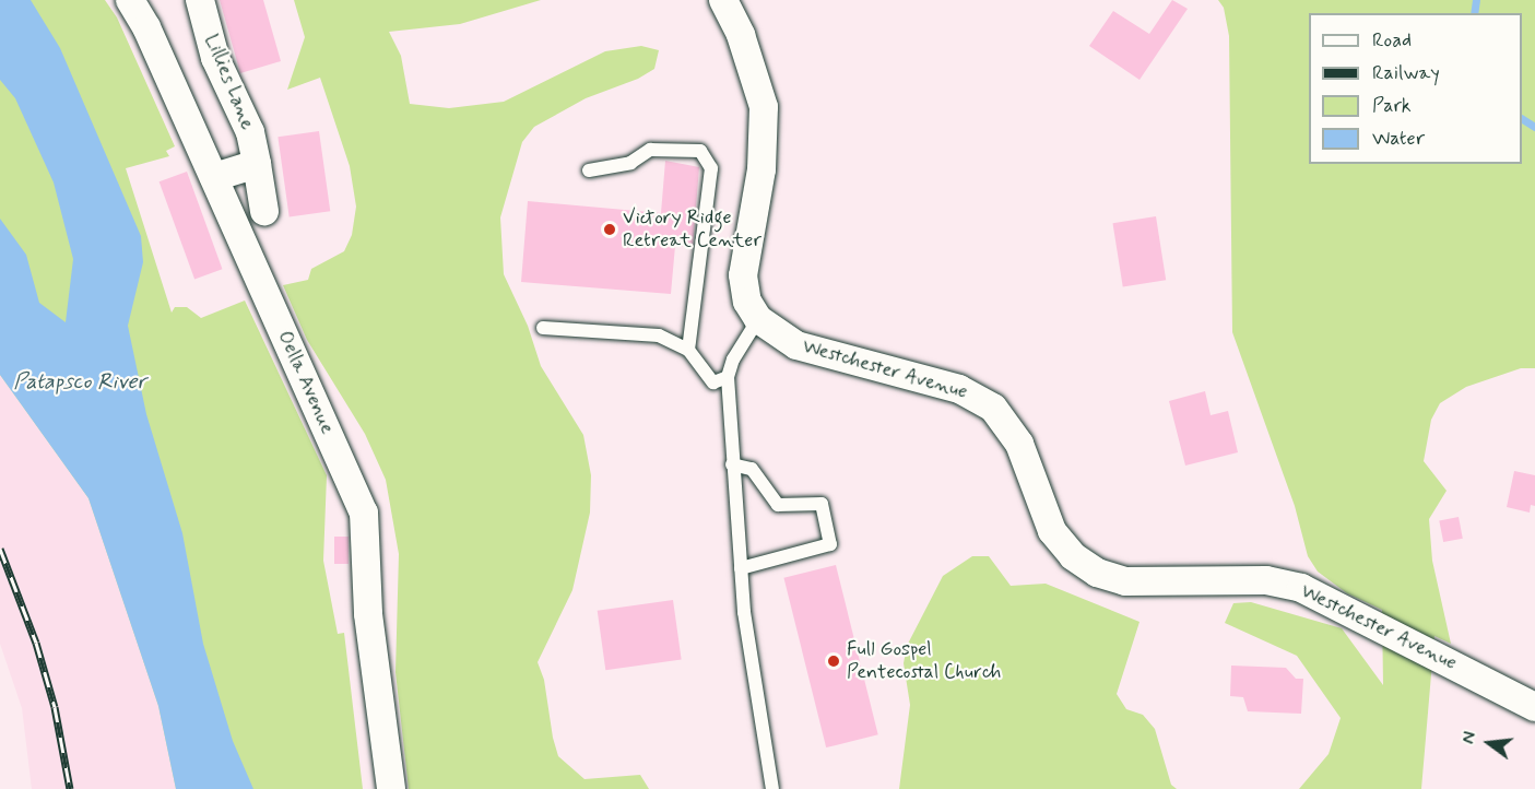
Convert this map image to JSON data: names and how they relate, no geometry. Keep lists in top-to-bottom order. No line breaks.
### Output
{"streets":{"street":["Lillies Lane","Westchester Avenue","Oella Avenue"]},"water":["Patapsco River"],"places":["Victory Ridge Retreat Center","Full Gospel Pentecostal Church"],"legend":["Road","Railway","Park","Water"],"north":"left"}
